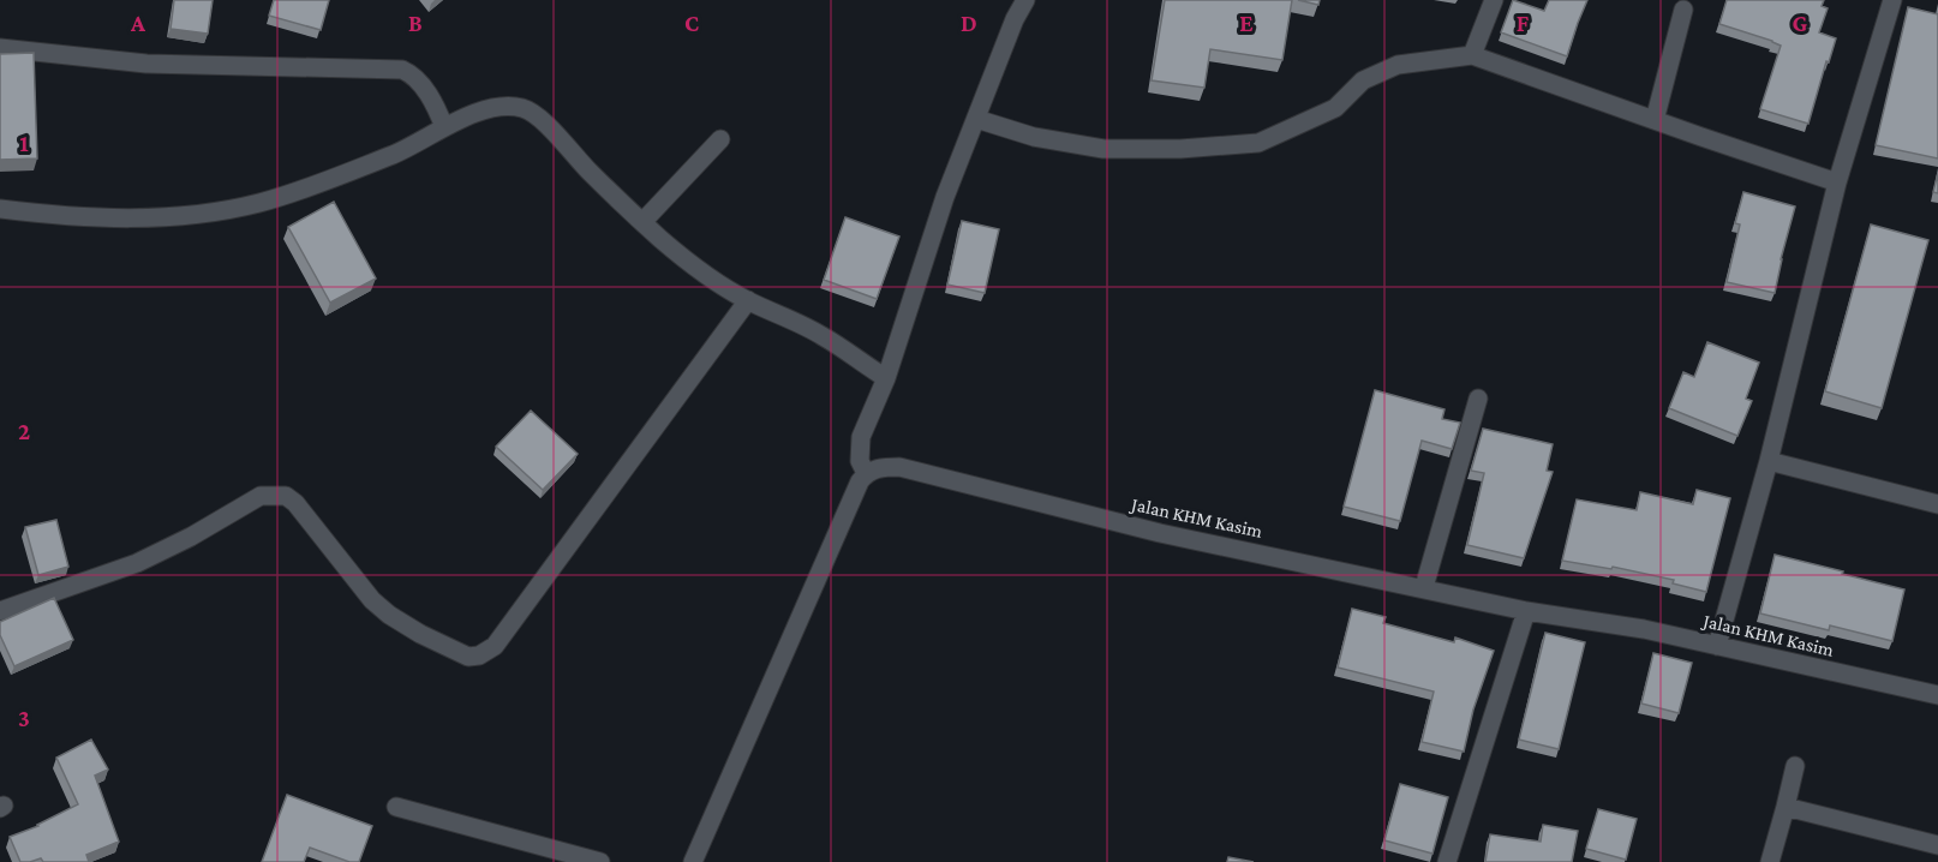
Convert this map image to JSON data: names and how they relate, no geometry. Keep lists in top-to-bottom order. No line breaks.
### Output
{"streets":{"street":["Jalan KHM Kasim"]},"grid":{"columns":["A","B","C","D","E","F","G"],"rows":["1","2","3"]}}
